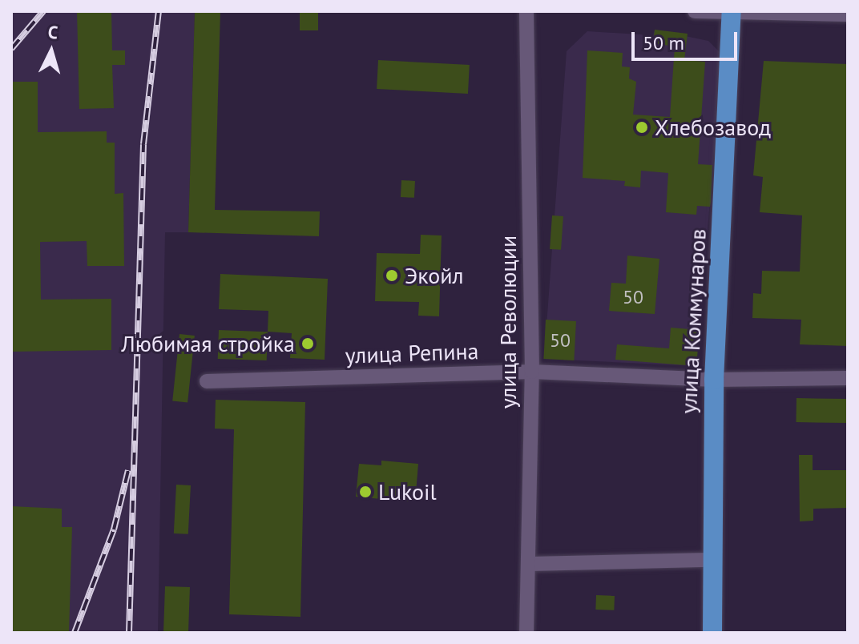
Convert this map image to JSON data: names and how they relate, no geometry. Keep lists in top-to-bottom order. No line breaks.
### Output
{"streets":{"main road":["улица Коммунаров"],"street":["улица Революции","улица Репина"]},"crossings":[["улица Коммунаров","улица Репина"],["улица Революции","улица Репина"]],"places":["Хлебозавод","Экойл","Любимая стройка","Lukoil"],"house_numbers":["50","50"],"scale_bar":"50 m","north":"top"}
